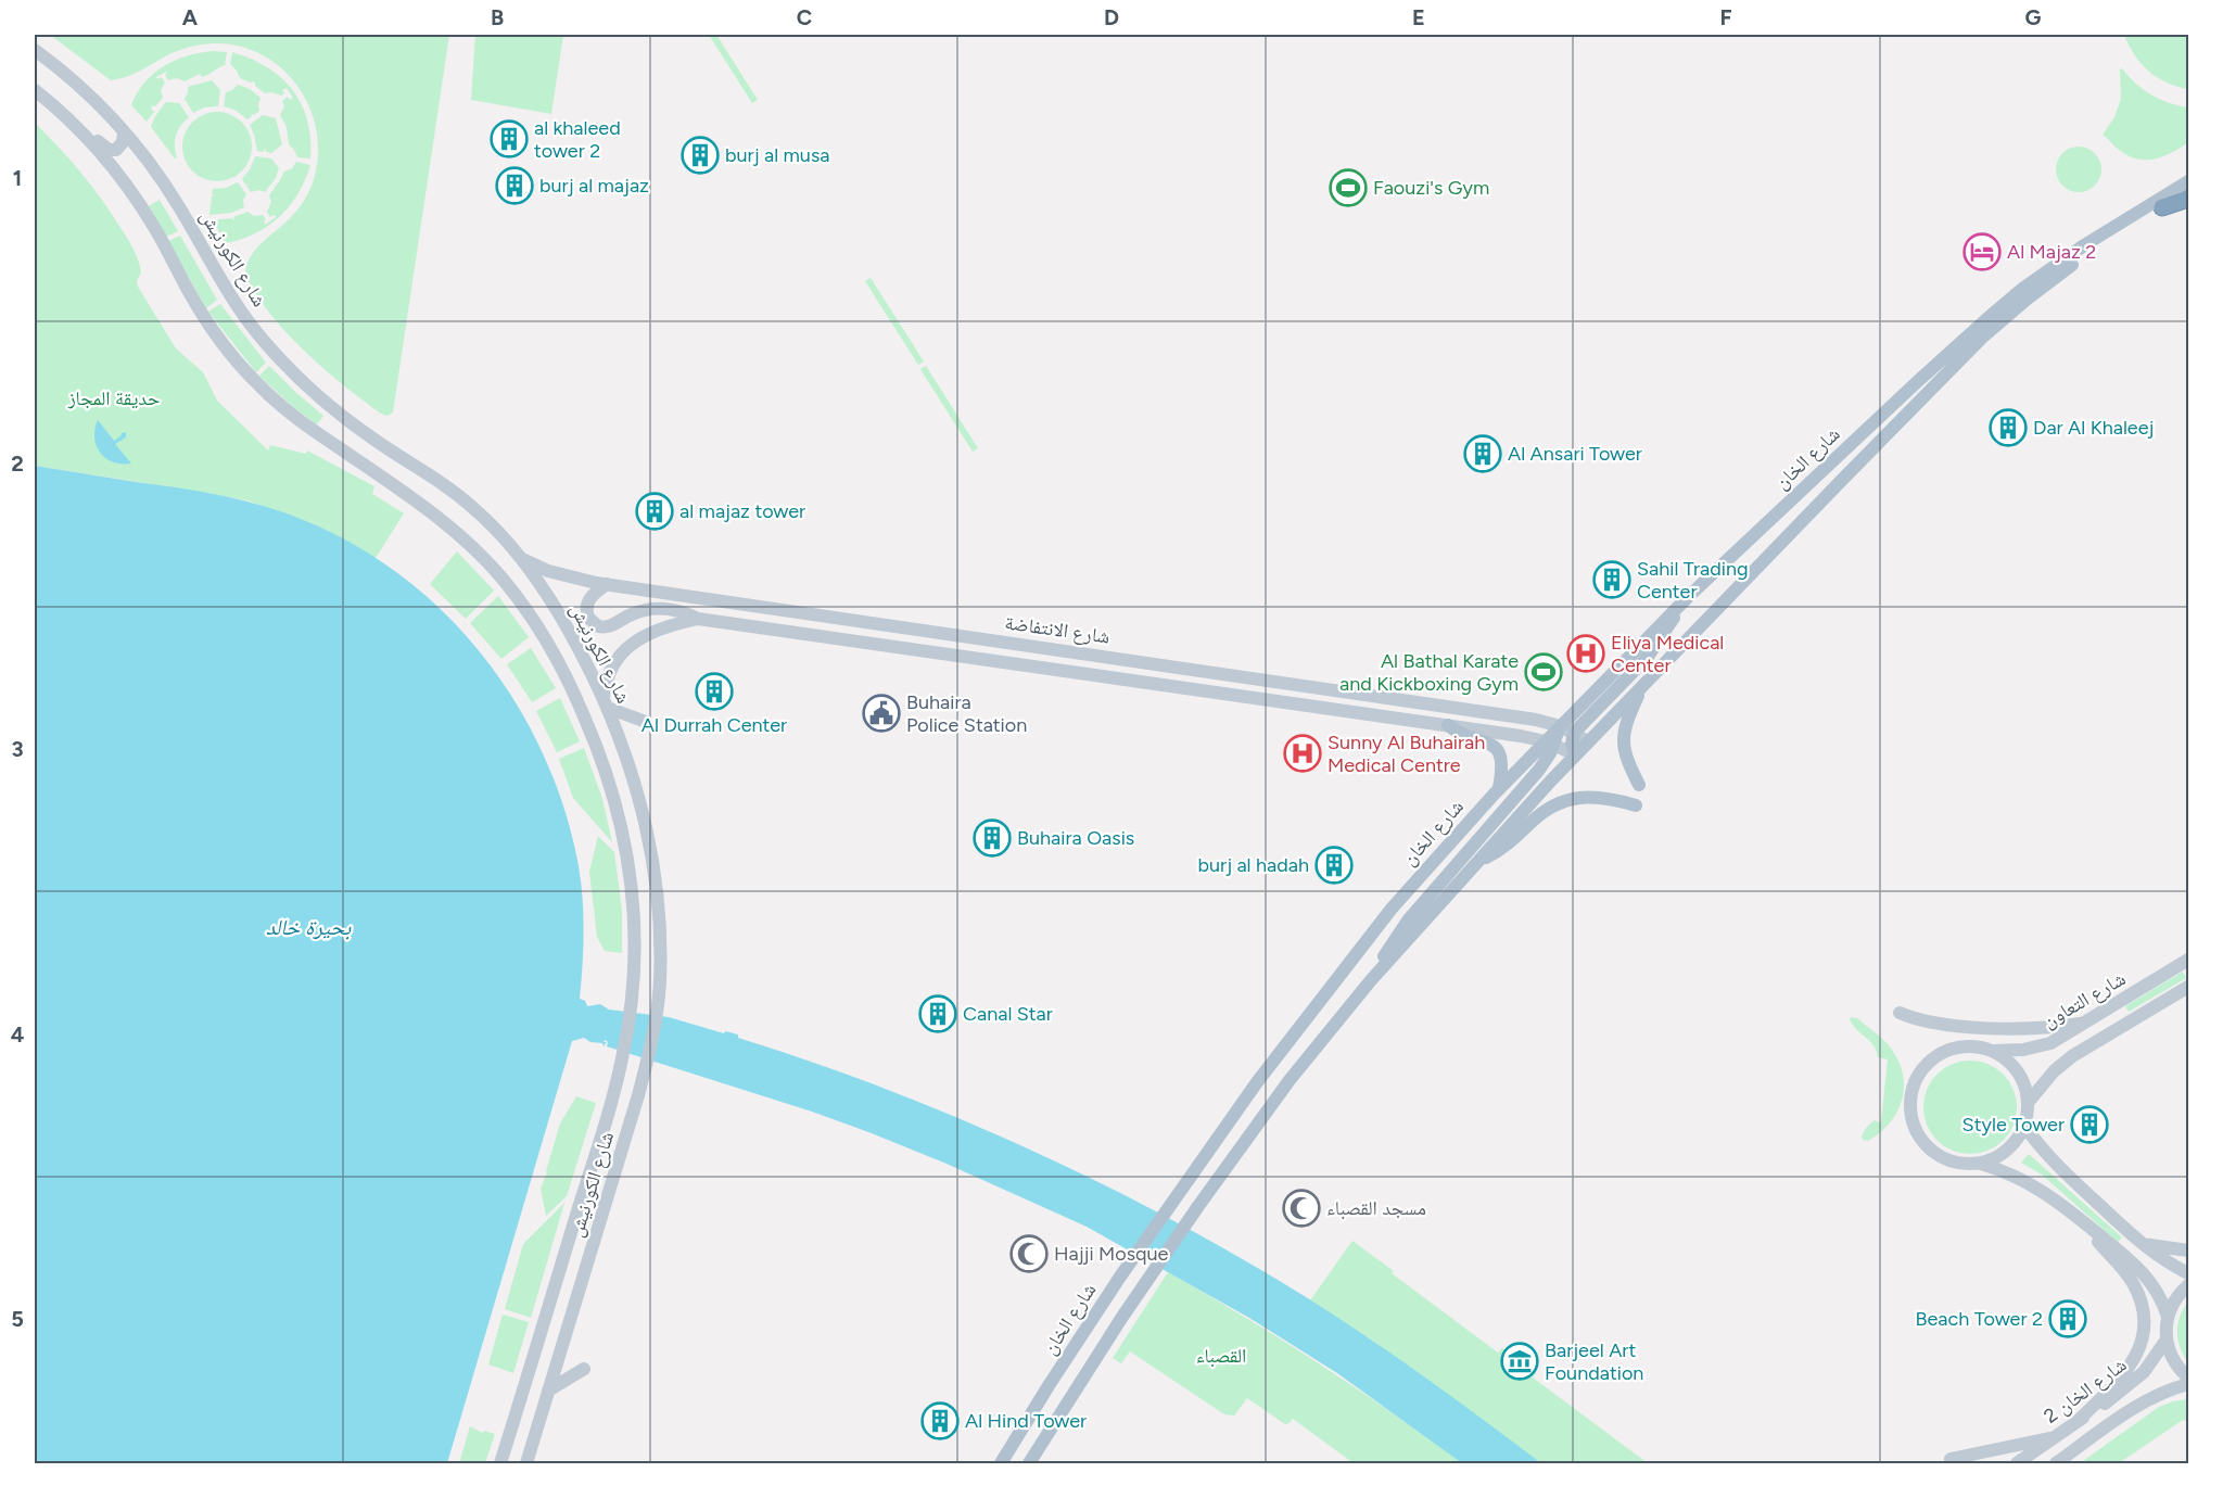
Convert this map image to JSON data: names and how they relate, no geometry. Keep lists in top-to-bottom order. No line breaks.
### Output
{"streets":{"main road":["شارع الكورنيش","شارع الخان","شارع الانتفاضة","شارع التعاون","شارع الخان 2"]},"crossings":[["شارع الكورنيش","شارع الانتفاضة"],["شارع الخان","شارع الانتفاضة"]],"water":["بحيرة خالد"],"parks":["حديقة المجاز","القصباء"],"places":{"building":["al khaleed tower 2","burj al musa","burj al majaz","Dar Al Khaleej","Al Ansari Tower","al majaz tower","Sahil Trading Center","Al Durrah Center","Buhaira Oasis","burj al hadah","Canal Star","Style Tower","Beach Tower 2","Al Hind Tower"],"sports":["Faouzi's Gym","Al Bathal Karate and Kickboxing Gym"],"hotel":["Al Majaz 2"],"hospital":["Eliya Medical Center","Sunny Al Buhairah Medical Centre"],"public building":["Buhaira Police Station"],"mosque":["مسجد القصباء","Hajji Mosque"],"museum":["Barjeel Art Foundation"]},"grid":{"columns":["A","B","C","D","E","F","G"],"rows":["1","2","3","4","5"]}}
